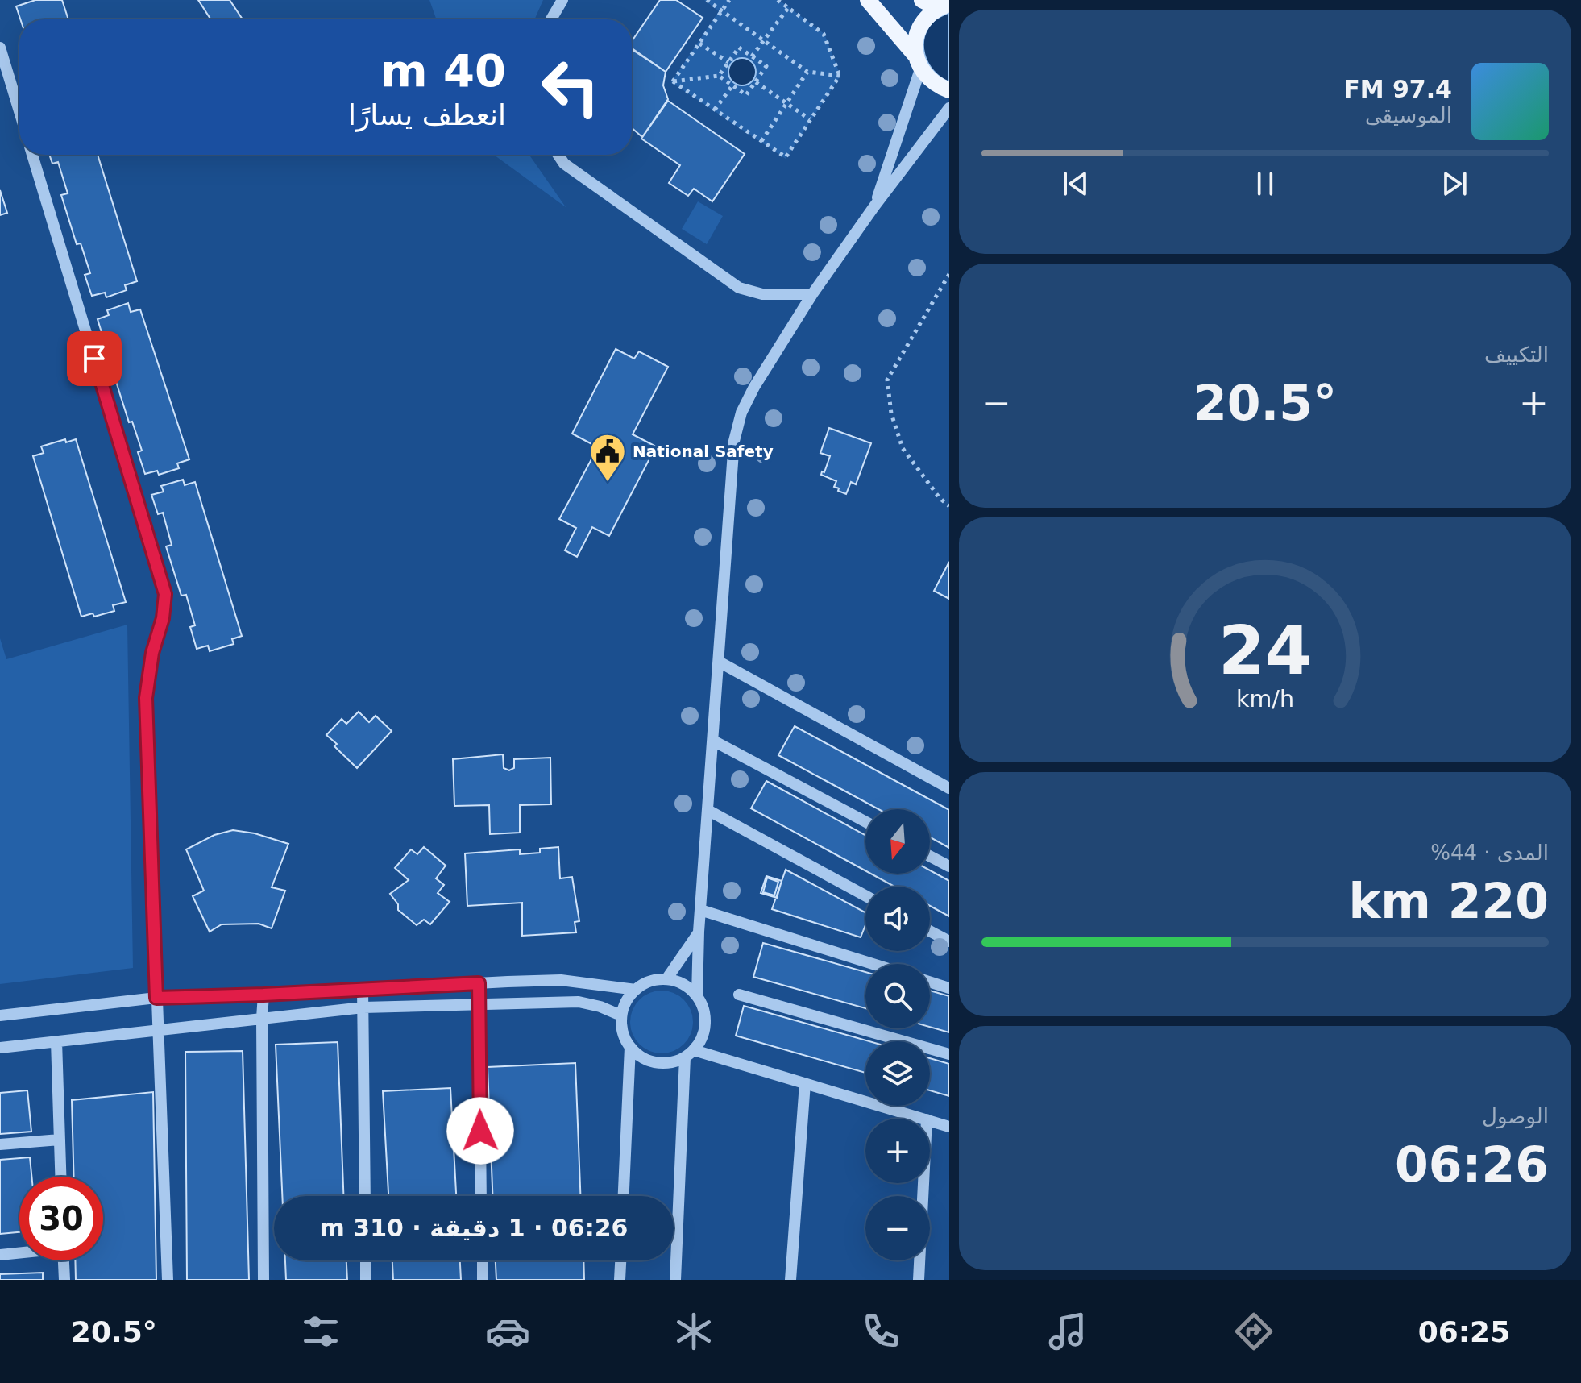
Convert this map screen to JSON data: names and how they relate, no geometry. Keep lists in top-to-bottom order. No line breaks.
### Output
{"places":{"public building":["National Safety"]},"north":"bottom","page":{"turn":["40 m","انعطف يسارًا"],"song":["97.4 FM","الموسيقى"],"tile":["التكييف",["المدى · 44%","220 km"],["الوصول","06:26"]],"heat":["−","20.5°","+"],"map_buttons":["+","−"],"limit":"30","trip":"06:26 · 1 دقيقة · 310 m","tabs":["06:25","20.5°"],"gauge":["24","km/h"]}}
